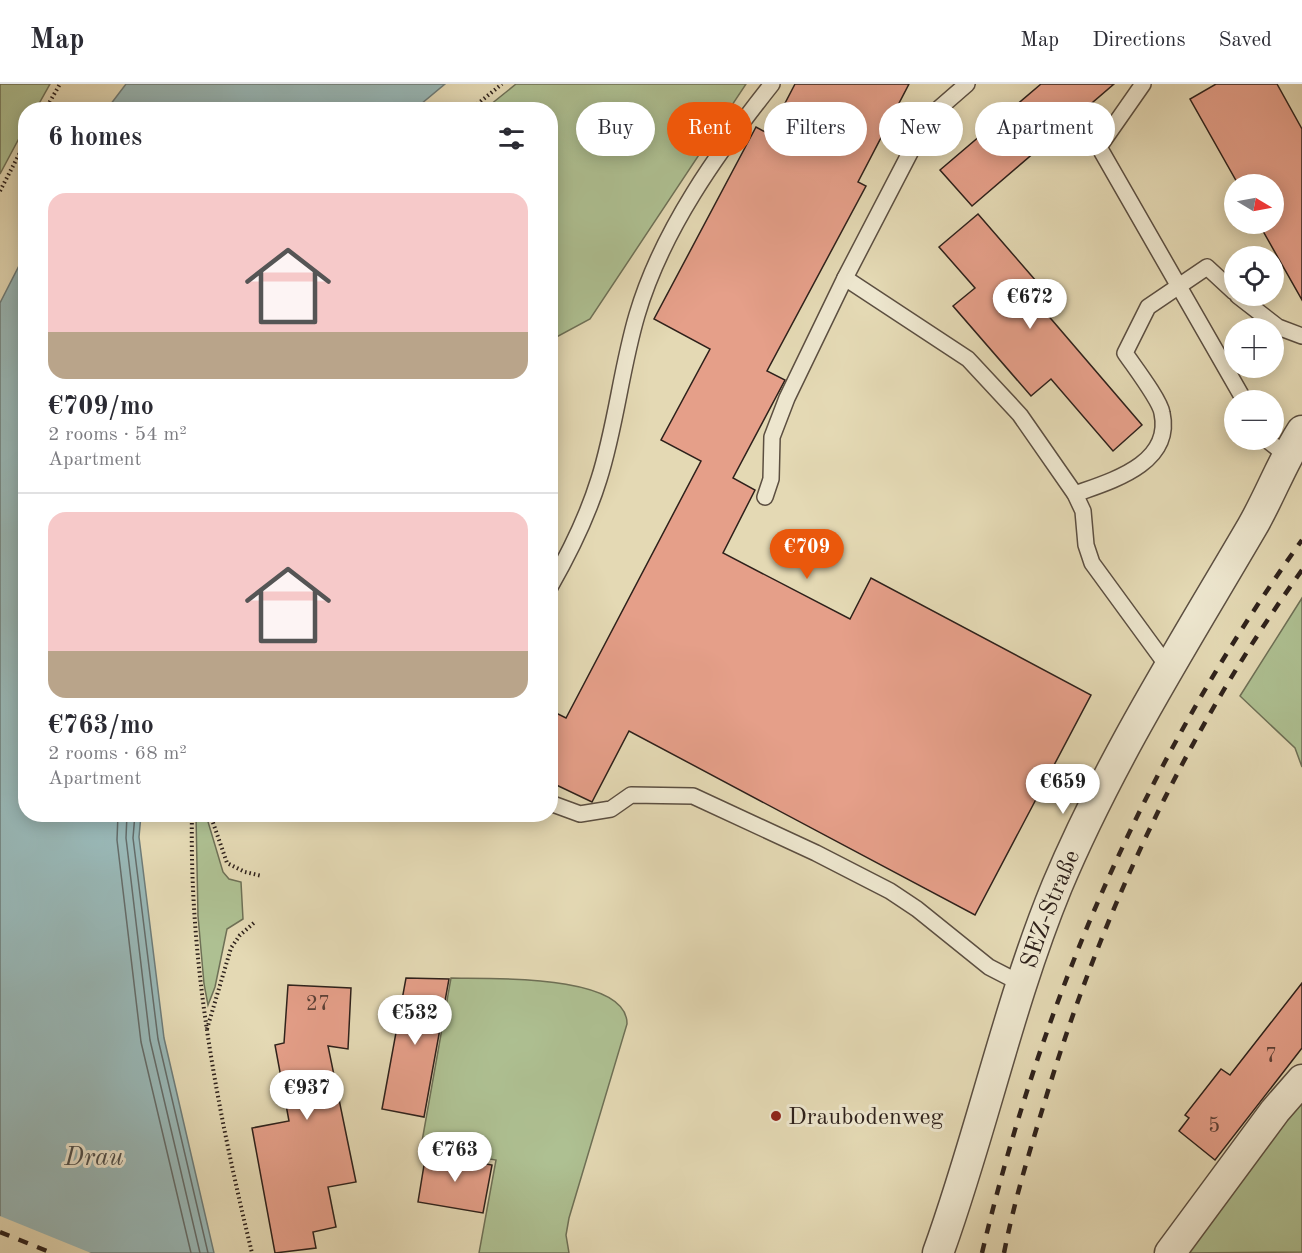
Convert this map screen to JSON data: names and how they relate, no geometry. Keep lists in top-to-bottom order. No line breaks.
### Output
{"streets":{"street":["SEZ-Straße"]},"water":["Drau"],"places":["Draubodenweg"],"house_numbers":["27","7","5"],"north":"right","page":{"header":"Map","nav":["Map","Directions","Saved"],"chip":["Buy","Rent","Filters","New","Apartment"],"heading":"6 homes","map_buttons":["+","−"],"list":[{"name":"€709/mo","note":"2 rooms · 54 m² · Apartment"},{"name":"€763/mo","note":"2 rooms · 68 m² · Apartment"}],"price":["€672","€709","€659","€532","€937","€763"]}}
